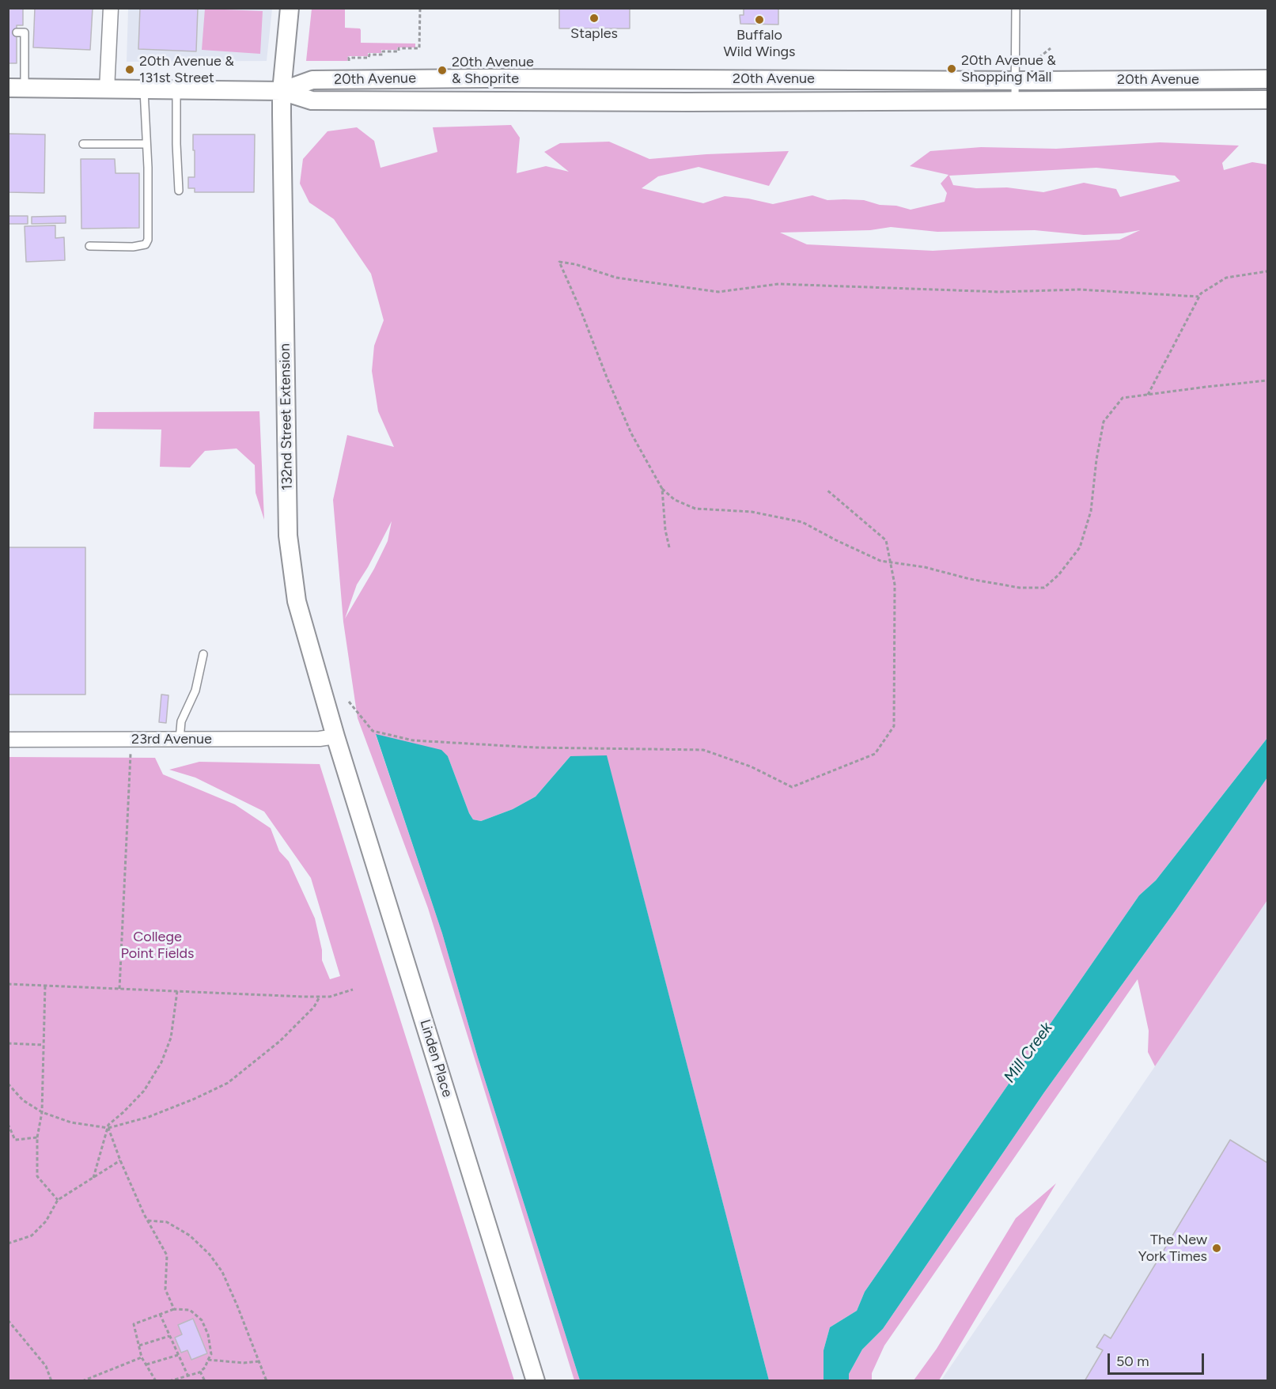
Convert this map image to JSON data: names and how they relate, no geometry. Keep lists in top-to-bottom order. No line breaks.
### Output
{"streets":{"street":["20th Avenue","132nd Street Extension","23rd Avenue","Linden Place"]},"crossings":[["20th Avenue","132nd Street Extension"],["132nd Street Extension","23rd Avenue"],["132nd Street Extension","Linden Place"],["23rd Avenue","Linden Place"]],"water":["Mill Creek"],"parks":["College Point Fields"],"places":["Staples","Buffalo Wild Wings","20th Avenue & Shopping Mall","20th Avenue & 131st Street","20th Avenue & Shoprite","The New York Times"],"scale_bar":"50 m"}
